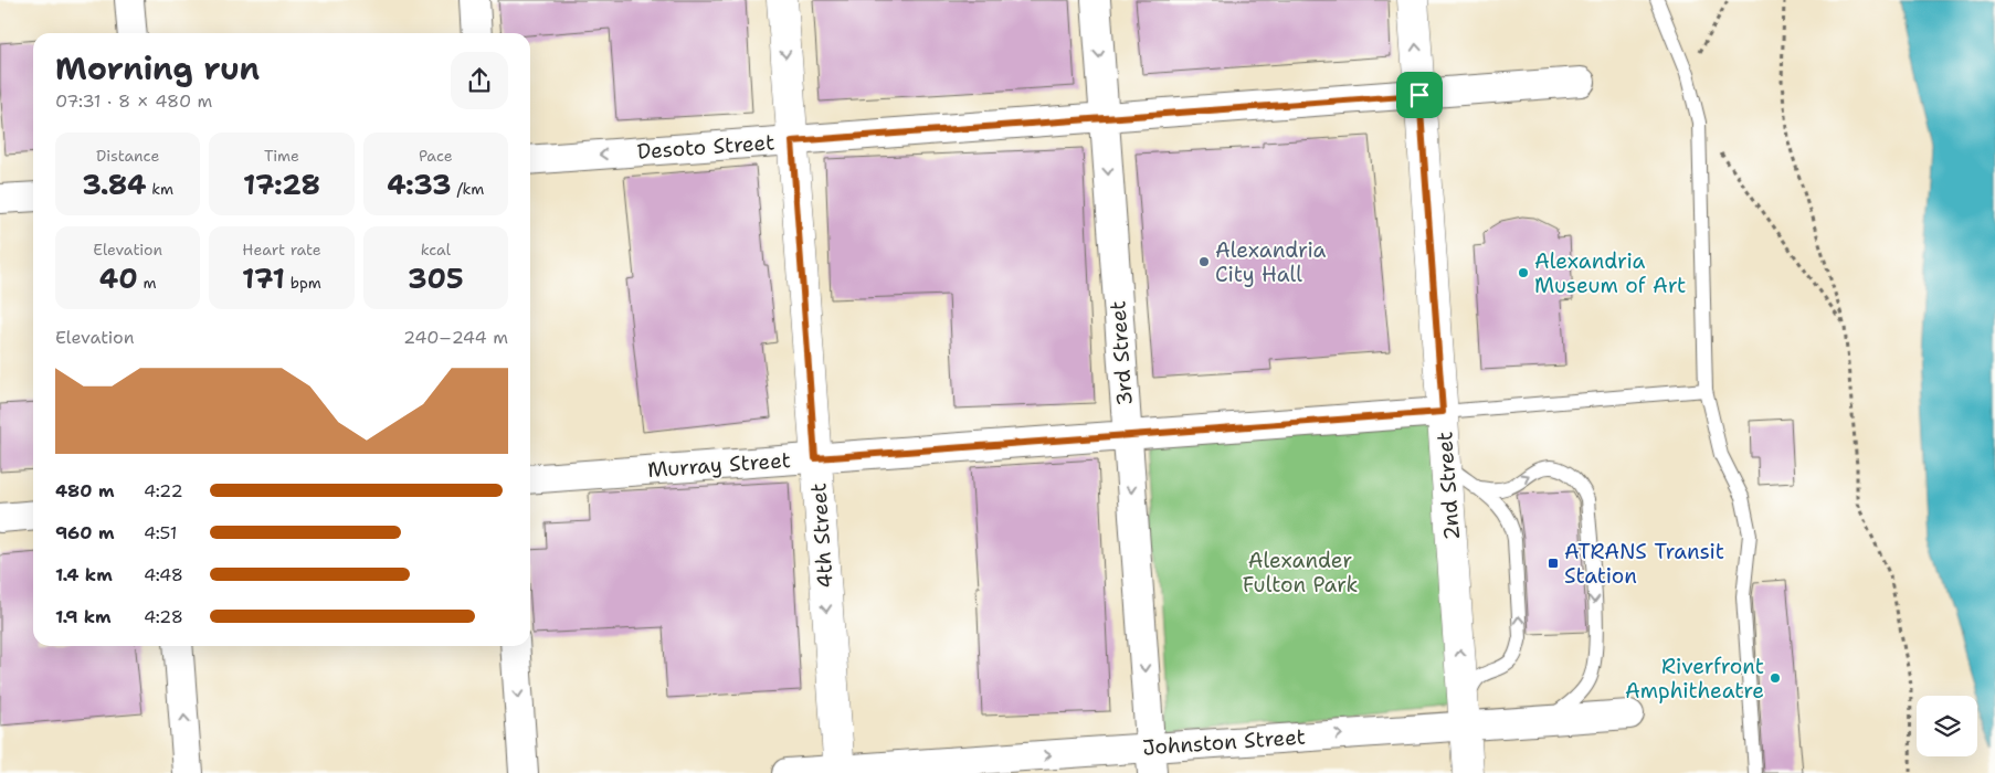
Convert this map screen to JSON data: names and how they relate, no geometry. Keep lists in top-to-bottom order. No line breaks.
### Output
{"streets":{"main road":["2nd Street","4th Street"],"street":["Desoto Street","3rd Street","Murray Street","Johnston Street"]},"crossings":[["Desoto Street","3rd Street"],["Desoto Street","2nd Street"],["Desoto Street","4th Street"],["3rd Street","Murray Street"],["3rd Street","Johnston Street"],["Murray Street","2nd Street"],["Murray Street","4th Street"],["2nd Street","Johnston Street"],["4th Street","Johnston Street"]],"one_way":["3rd Street","2nd Street","4th Street","Johnston Street"],"parks":["Alexander Fulton Park"],"places":{"other":["Alexandria City Hall","Alexandria Museum of Art","Riverfront Amphitheatre"],"transit":["ATRANS Transit Station"]},"page":{"heading":["Morning run","07:31 · 8 × 480 m"],"stats":[["Distance","3.84 km"],["Time","17:28"],["Pace","4:33 /km"],["Elevation","40 m"],["Heart rate","171 bpm"],["kcal","305"]],"chart":["Elevation","240–244 m"],"list":[{"name":"480 m","note":"4:22"},{"name":"960 m","note":"4:51"},{"name":"1.4 km","note":"4:48"},{"name":"1.9 km","note":"4:28"}]}}
